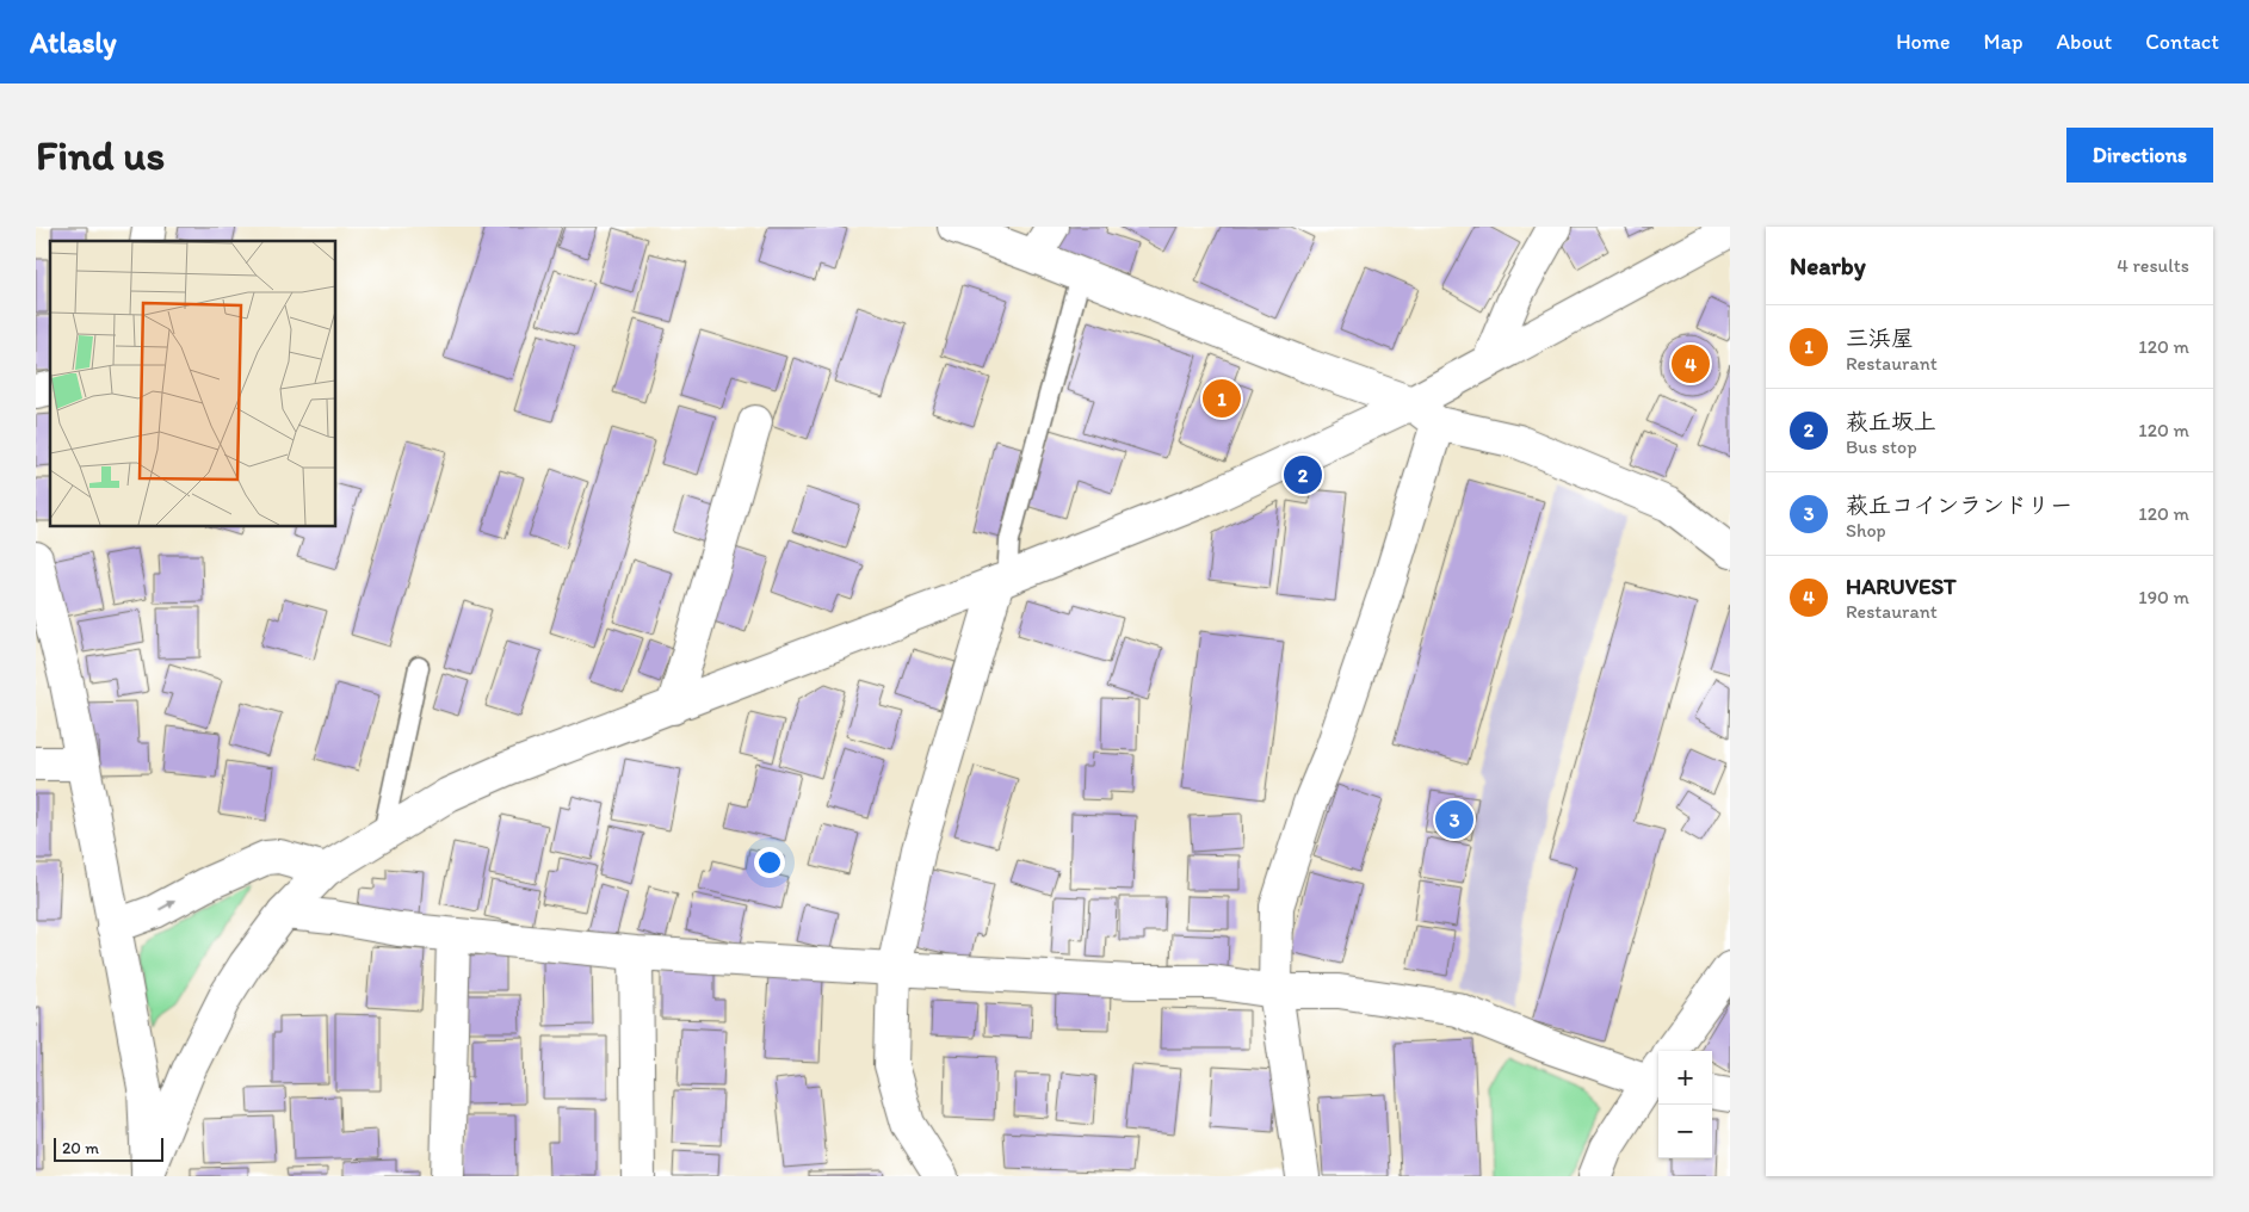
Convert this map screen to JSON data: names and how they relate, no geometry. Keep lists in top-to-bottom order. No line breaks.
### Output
{"scale_bar":"20 m","page":{"header":"Atlasly","nav":["Home","Map","About","Contact"],"buttons":"Directions","title":"Find us","heading":["Nearby","4 results"],"list":[{"mark":"1","name":"三浜屋","note":"Restaurant","value":"120 m"},{"mark":"2","name":"萩丘坂上","note":"Bus stop","value":"120 m"},{"mark":"3","name":"萩丘コインランドリー","note":"Shop","value":"120 m"},{"mark":"4","name":"HARUVEST","note":"Restaurant","value":"190 m"}],"pins":["4","1","2","3"],"map_buttons":["+","−"],"scale":"20 m"}}
